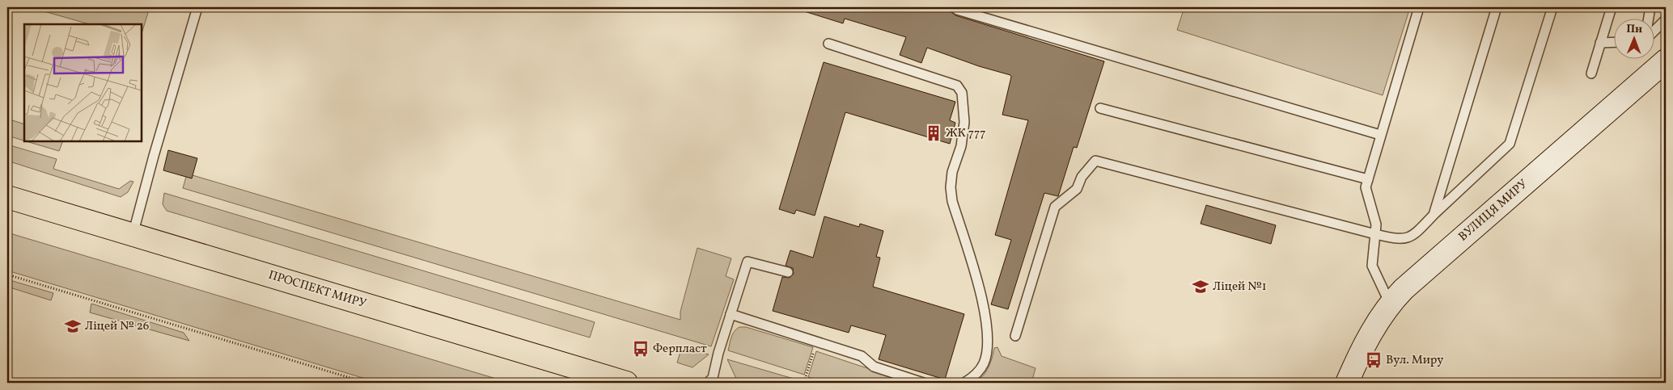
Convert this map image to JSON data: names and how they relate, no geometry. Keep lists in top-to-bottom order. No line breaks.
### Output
{"streets":{"main road":["ПРОСПЕКТ МИРУ"],"street":["ВУЛИЦЯ МИРУ"]},"places":{"building":["ЖК 777"],"school or university":["Ліцей №1","Ліцей № 26"],"bus stop":["Ферпласт","Вул. Миру"]},"north":"top"}
